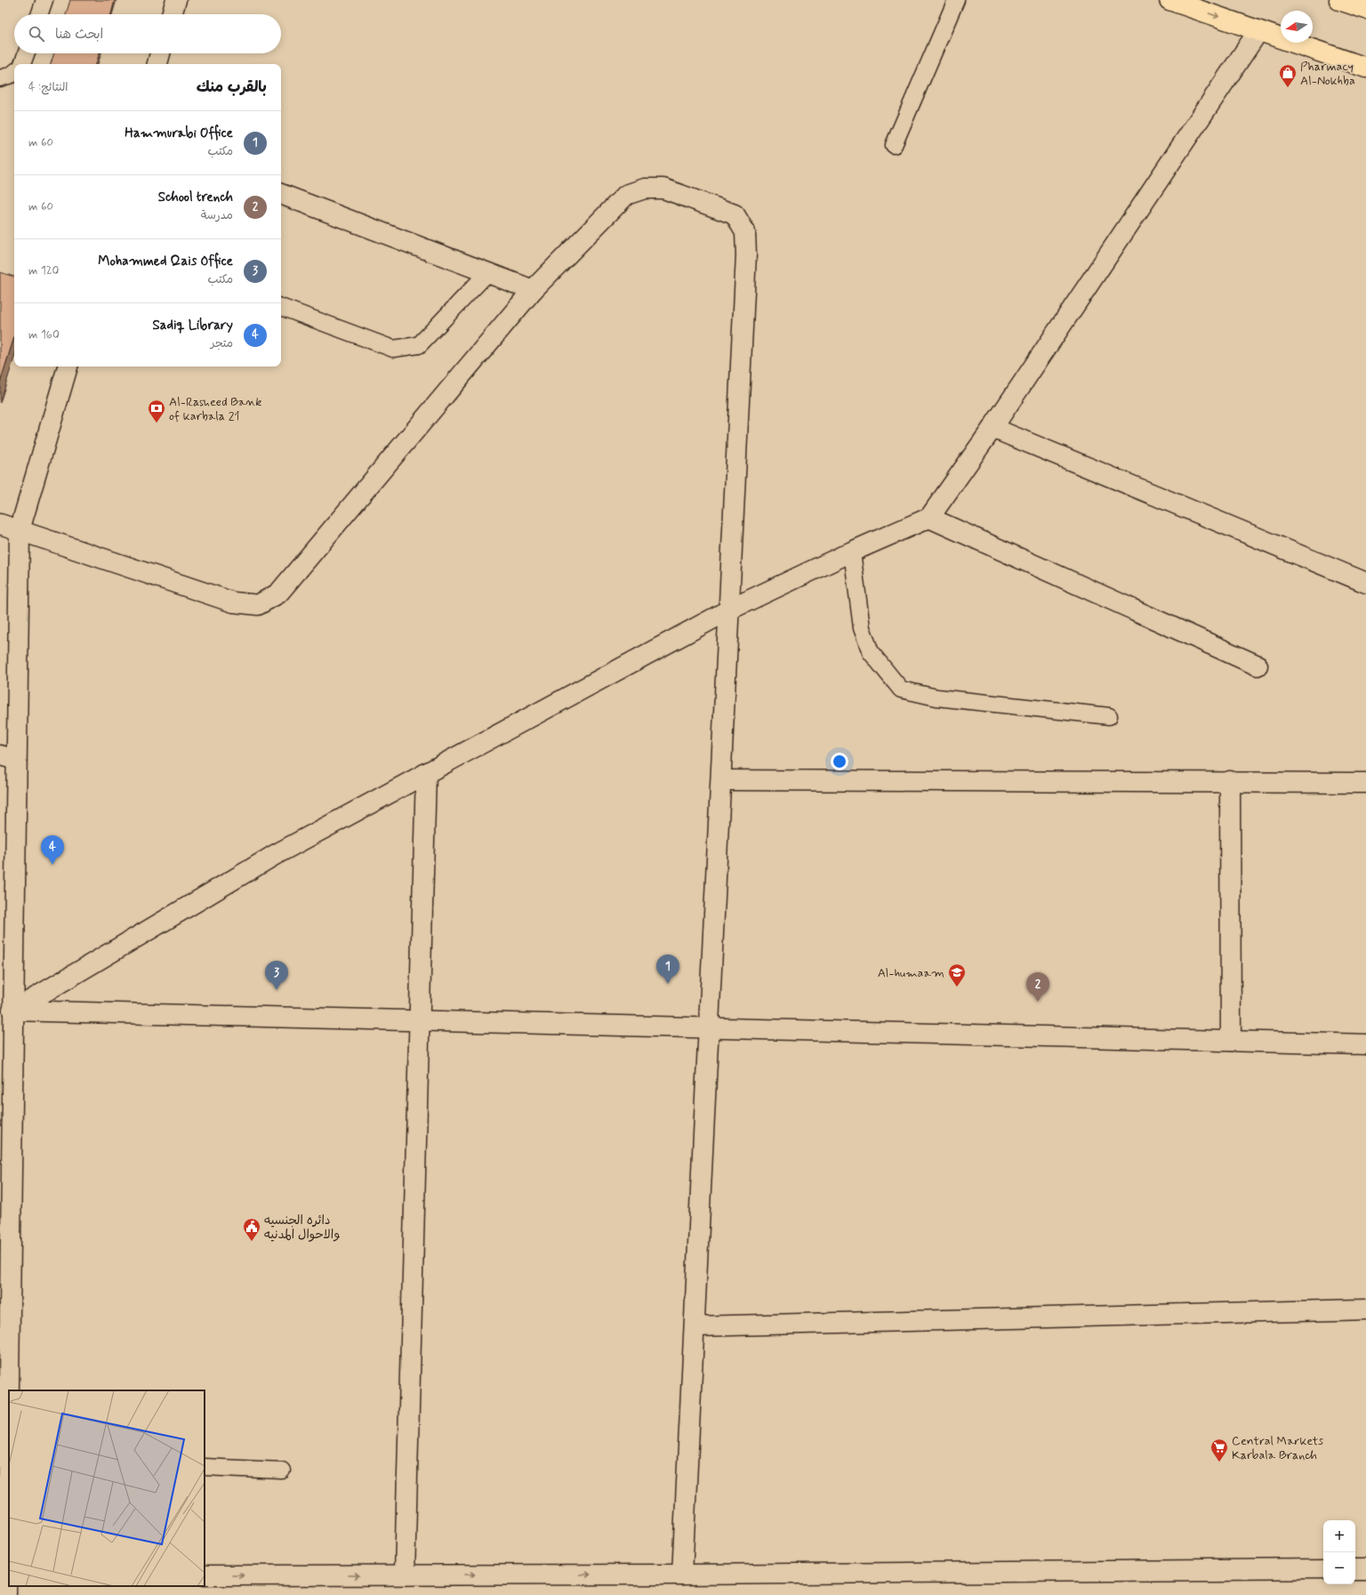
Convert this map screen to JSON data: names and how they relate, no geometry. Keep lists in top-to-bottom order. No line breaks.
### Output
{"places":{"shop":["Pharmacy Al-Nokhba"],"bank":["Al-Rasheed Bank of karbala 21"],"school or university":["Al-humaam"],"public building":["دائره الجنسيه والاحوال المدنيه"],"supermarket":["Central Markets Karbala Branch"]},"north":"left","page":{"search":"ابحث هنا","heading":["بالقرب منك","النتائج: 4"],"list":[{"mark":"1","name":"Hammurabi Office","note":"مكتب","value":"60 m"},{"mark":"2","name":"School trench","note":"مدرسة","value":"60 m"},{"mark":"3","name":"Mohammed Qais Office","note":"مكتب","value":"120 m"},{"mark":"4","name":"Sadiq Library","note":"متجر","value":"160 m"}],"pins":["4","1","3","2"],"map_buttons":["+","−"]}}
